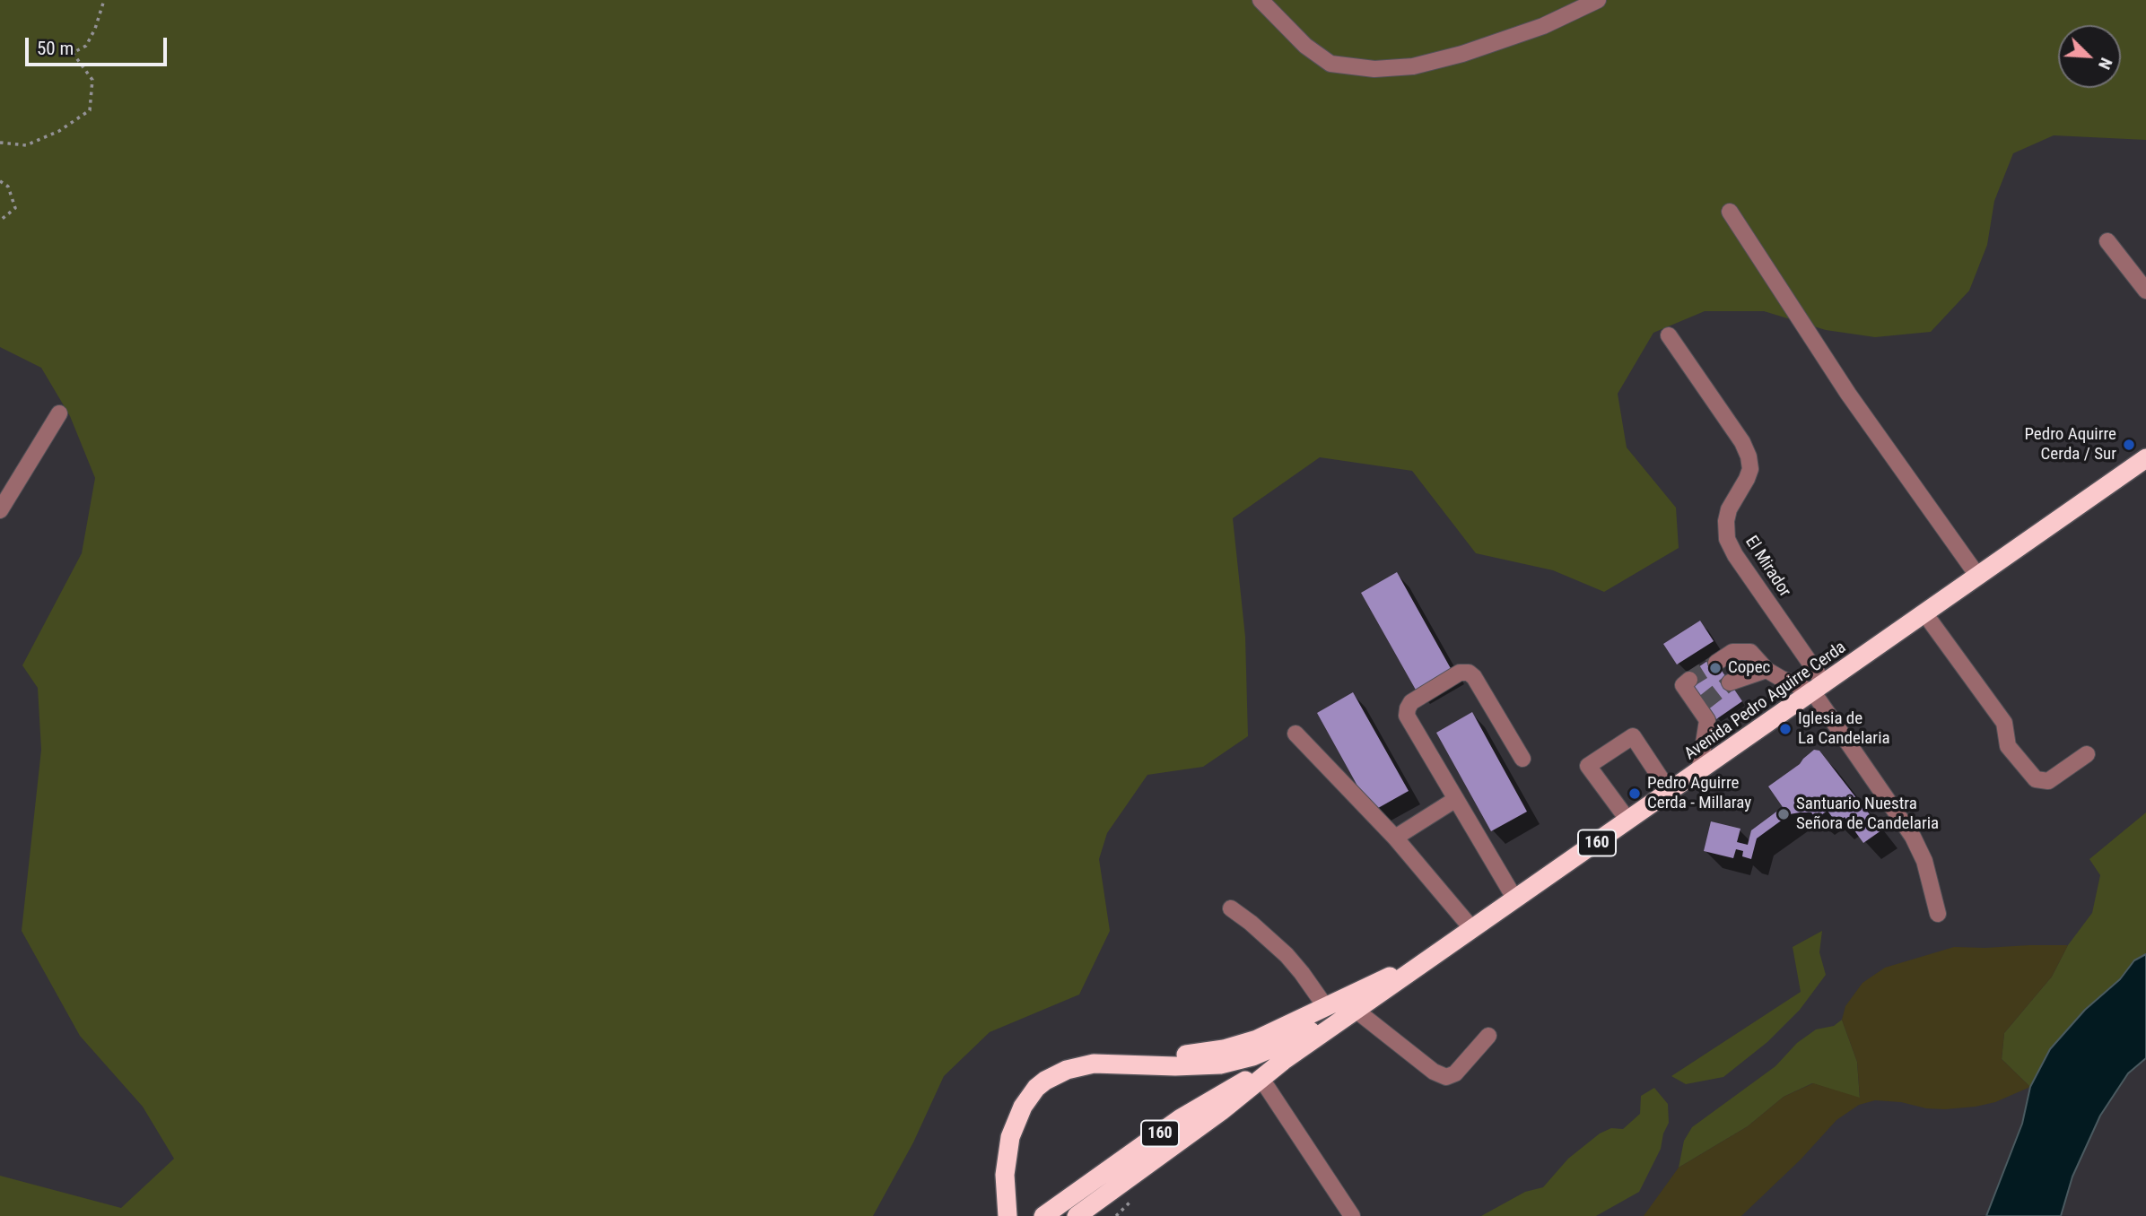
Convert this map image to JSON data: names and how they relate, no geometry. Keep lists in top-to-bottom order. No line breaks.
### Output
{"streets":{"highway":["Avenida Pedro Aguirre Cerda","160"],"street":["El Mirador"]},"crossings":[["El Mirador","Avenida Pedro Aguirre Cerda"]],"places":["Pedro Aquirre Cerda / Sur","Copec","Iglesia de La Candelaria","Pedro Aguirre Cerda - Millaray","Santuario Nuestra Señora de Candelaria"],"scale_bar":"50 m","north":"bottom right"}
